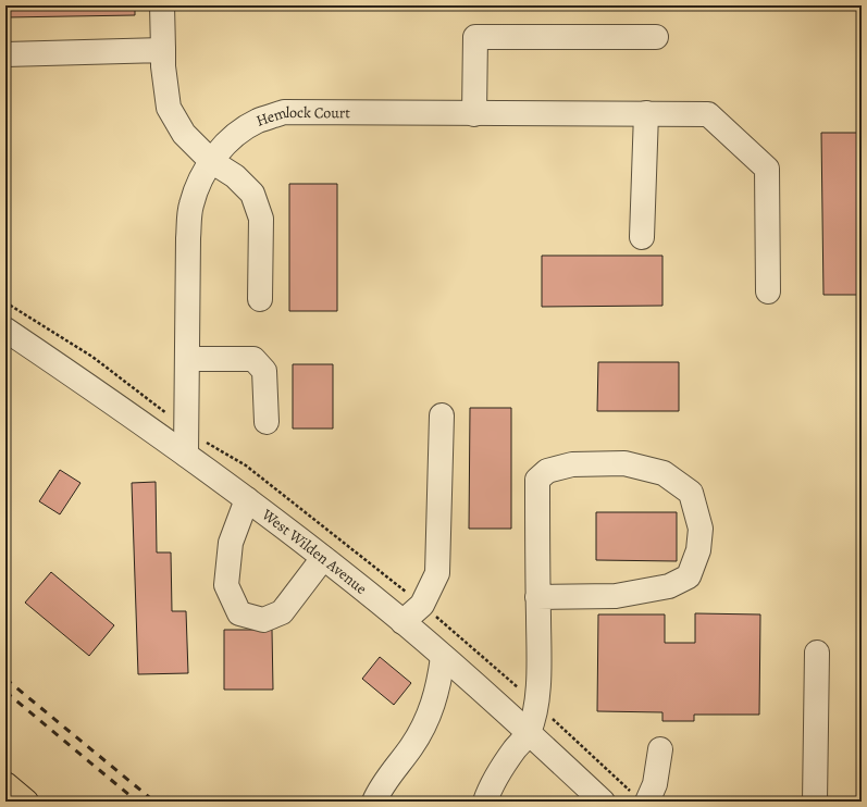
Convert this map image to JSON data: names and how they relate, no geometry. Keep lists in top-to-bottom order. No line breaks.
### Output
{"streets":{"street":["Hemlock Court","West Wilden Avenue"]},"crossings":[["Hemlock Court","West Wilden Avenue"]]}
